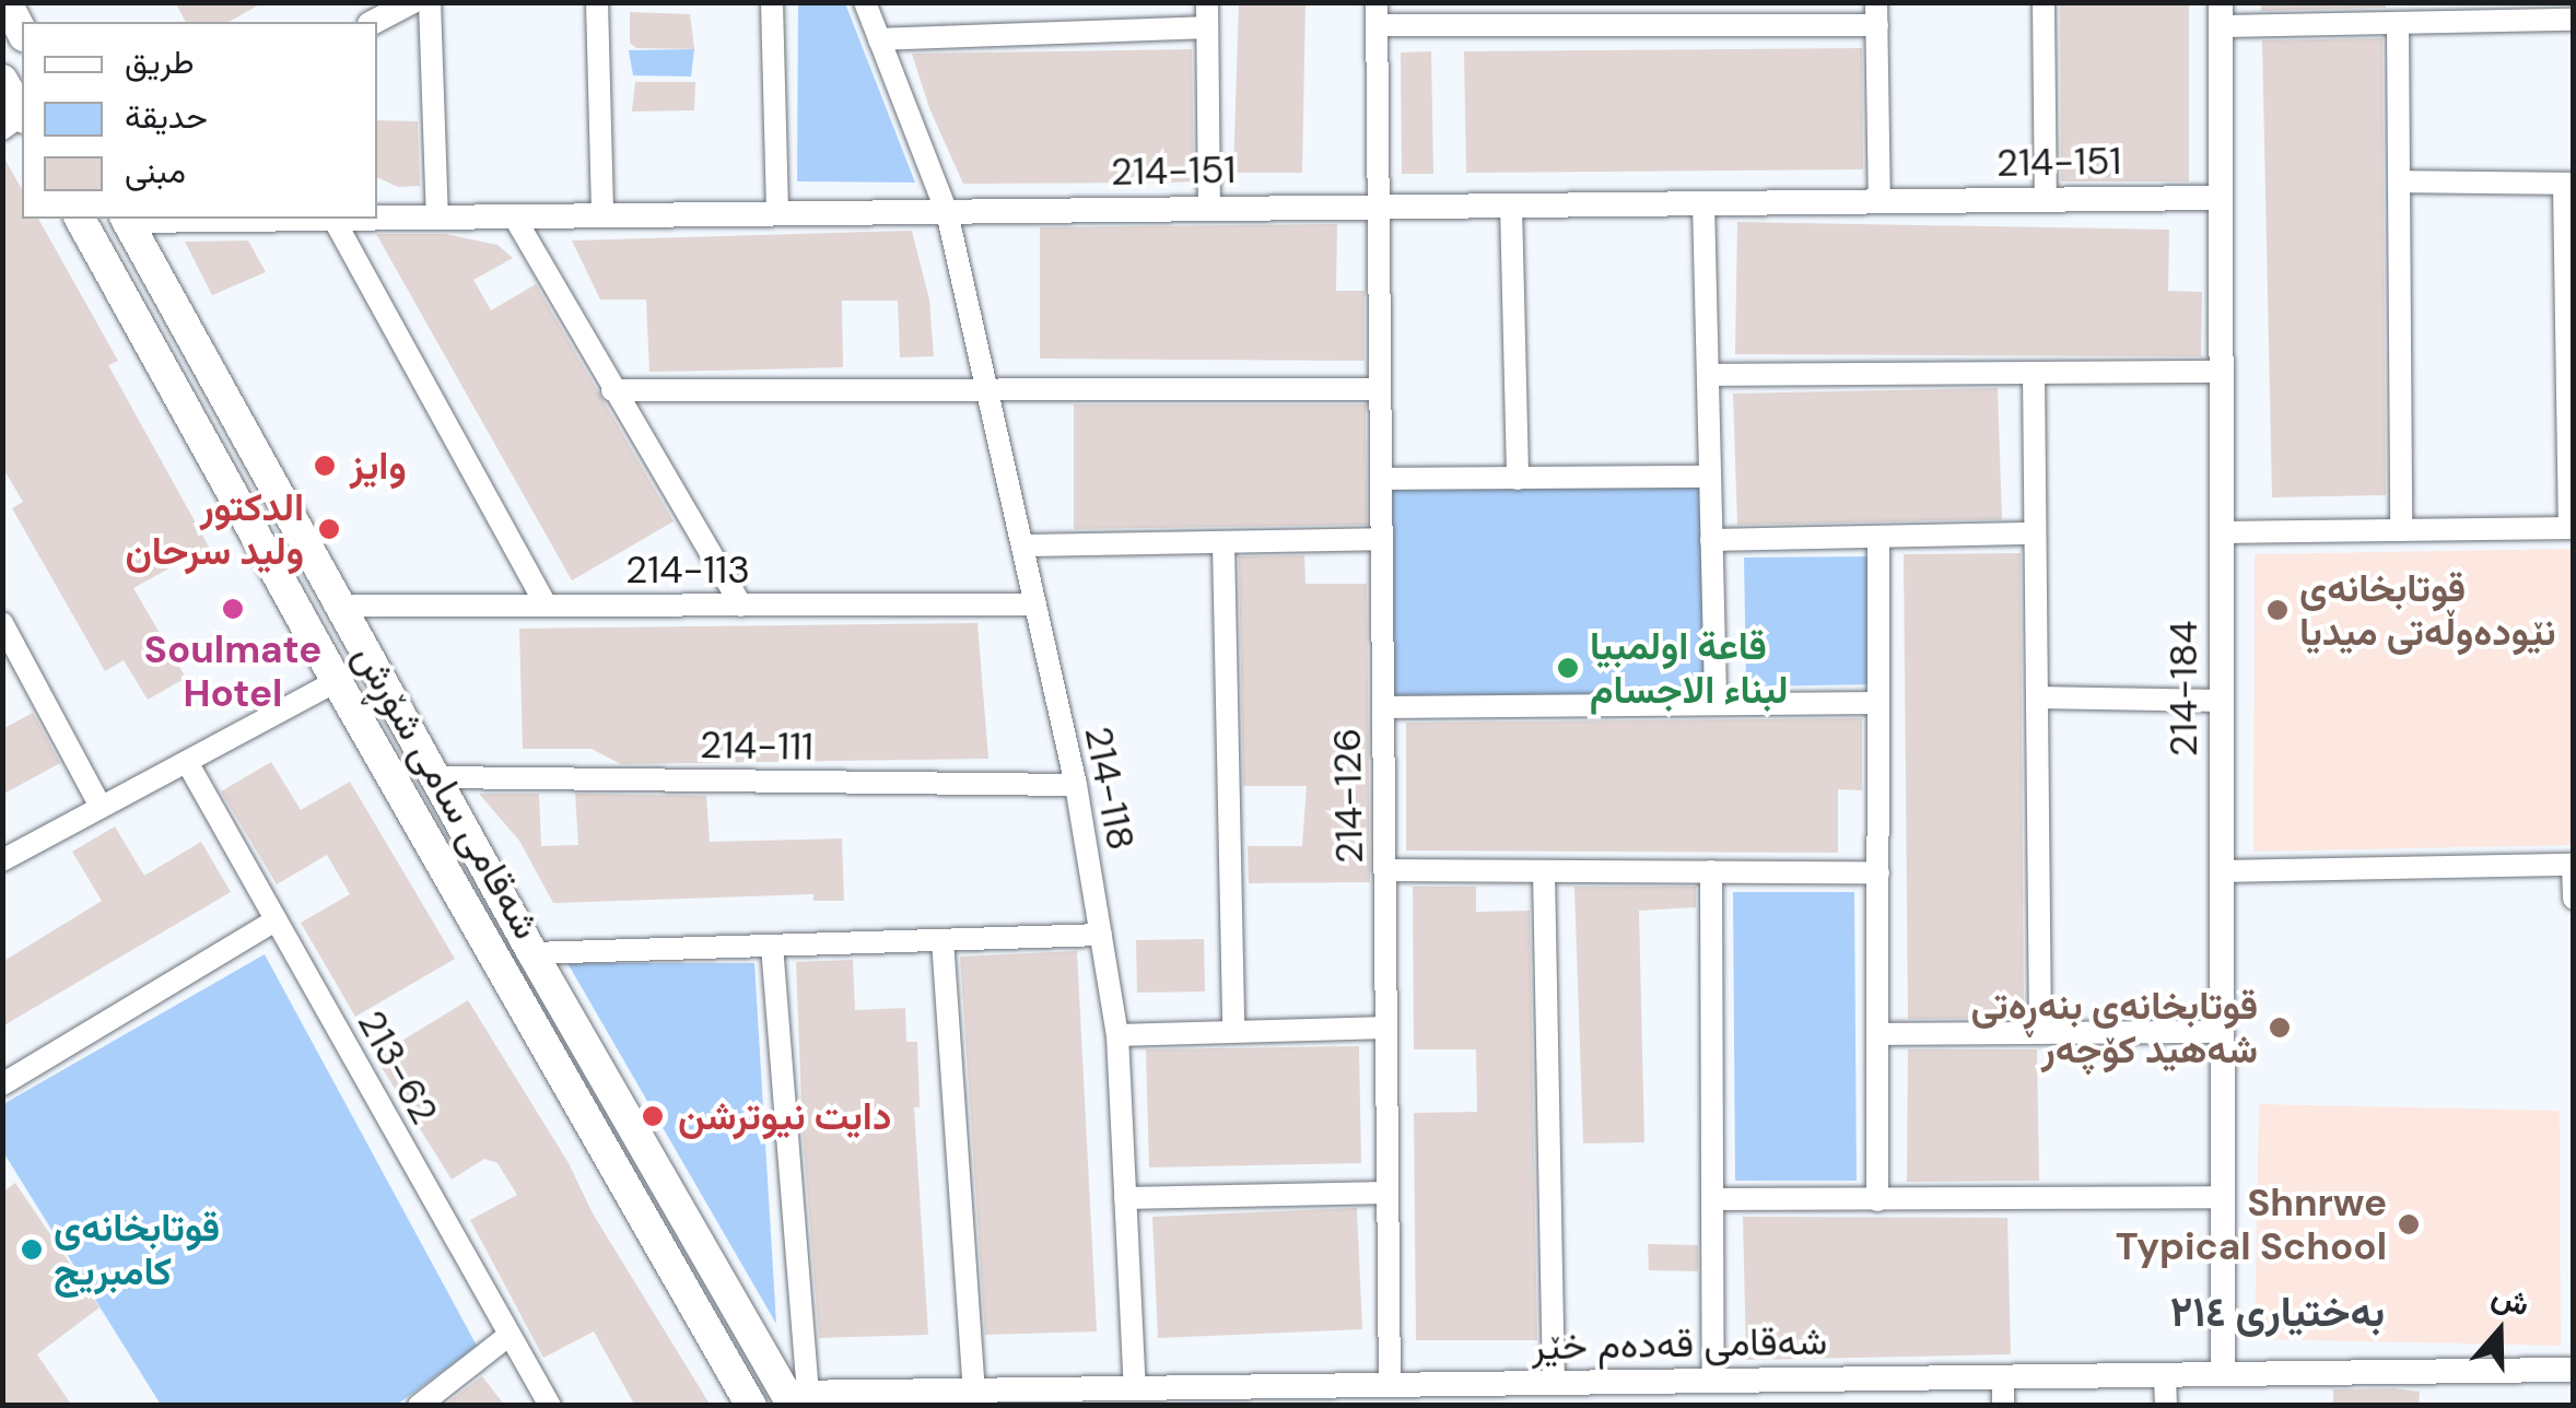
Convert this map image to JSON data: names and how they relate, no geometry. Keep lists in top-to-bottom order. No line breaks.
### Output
{"streets":{"main road":["شەقامی سامی شۆڕش"],"street":["214-151","214-113","214-184","214-111","214-118","214-126","213-62","شەقامی قەدەم خێر"]},"crossings":[["214-151","214-184"],["214-151","214-118"],["214-151","شەقامی سامی شۆڕش"],["214-151","214-126"],["214-113","214-118"],["214-113","شەقامی سامی شۆڕش"],["214-184","شەقامی قەدەم خێر"],["214-111","214-118"],["214-111","شەقامی سامی شۆڕش"],["214-118","شەقامی قەدەم خێر"],["شەقامی سامی شۆڕش","شەقامی قەدەم خێر"],["214-126","شەقامی قەدەم خێر"]],"districts":["بەختیاری ٢١٤"],"places":["وايز","الدكتور وليد سرحان","Soulmate Hotel","قوتابخانەی نێودەوڵەتی میدیا","قاعة اولمبيا لبناء الاجسام","قوتابخانەی بنەڕەتی شەهید کۆچەر","دايت نيوترشن","Shnrwe Typical School","قوتابخانەی کامبریج"],"legend":["طريق","حديقة","مبنى"],"north":"top"}
